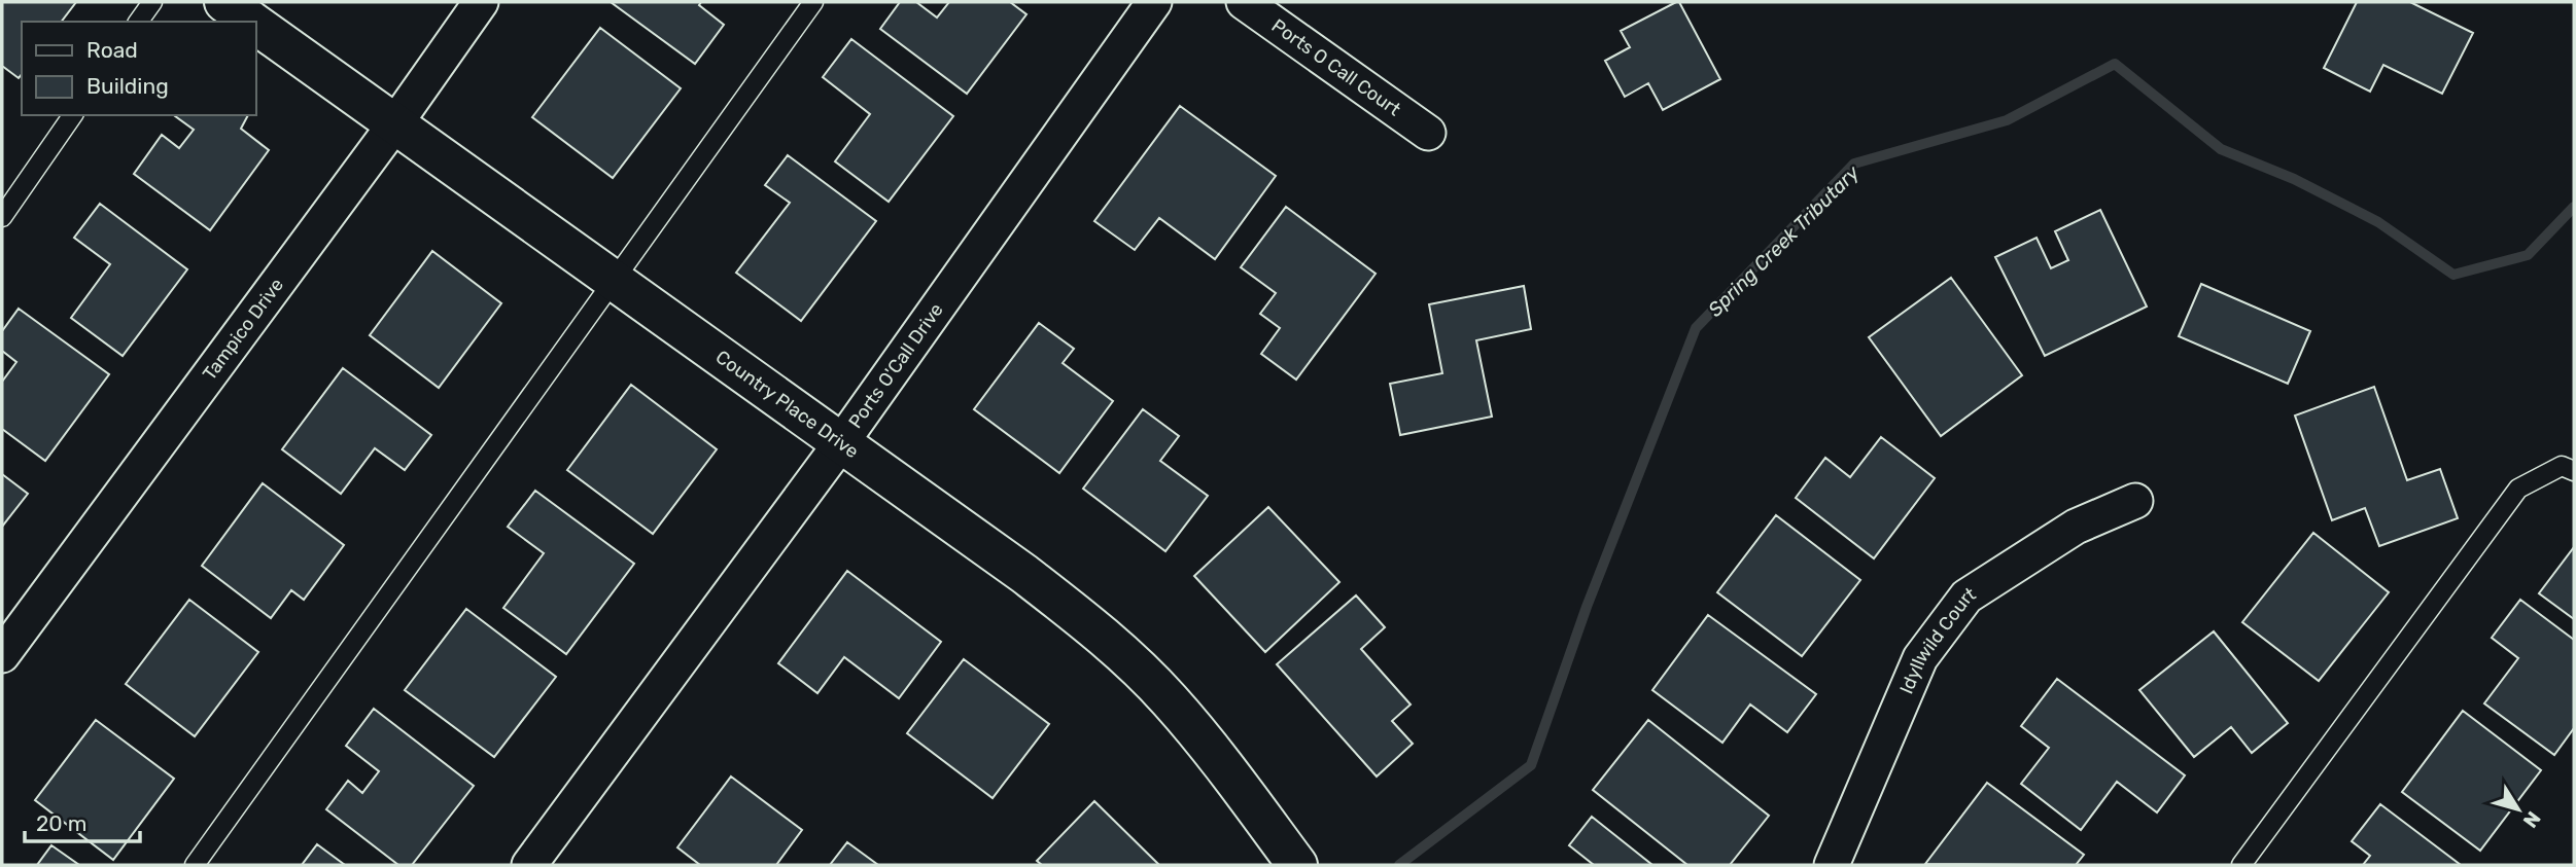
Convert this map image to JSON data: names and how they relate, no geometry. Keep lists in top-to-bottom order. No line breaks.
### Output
{"streets":{"street":["Ports O Call Court","Tampico Drive","Ports O'Call Drive","Country Place Drive","Idyllwild Court"]},"crossings":[["Tampico Drive","Country Place Drive"],["Ports O'Call Drive","Country Place Drive"]],"water":["Spring Creek Tributary"],"legend":["Road","Building"],"scale_bar":"20 m","north":"bottom right"}
